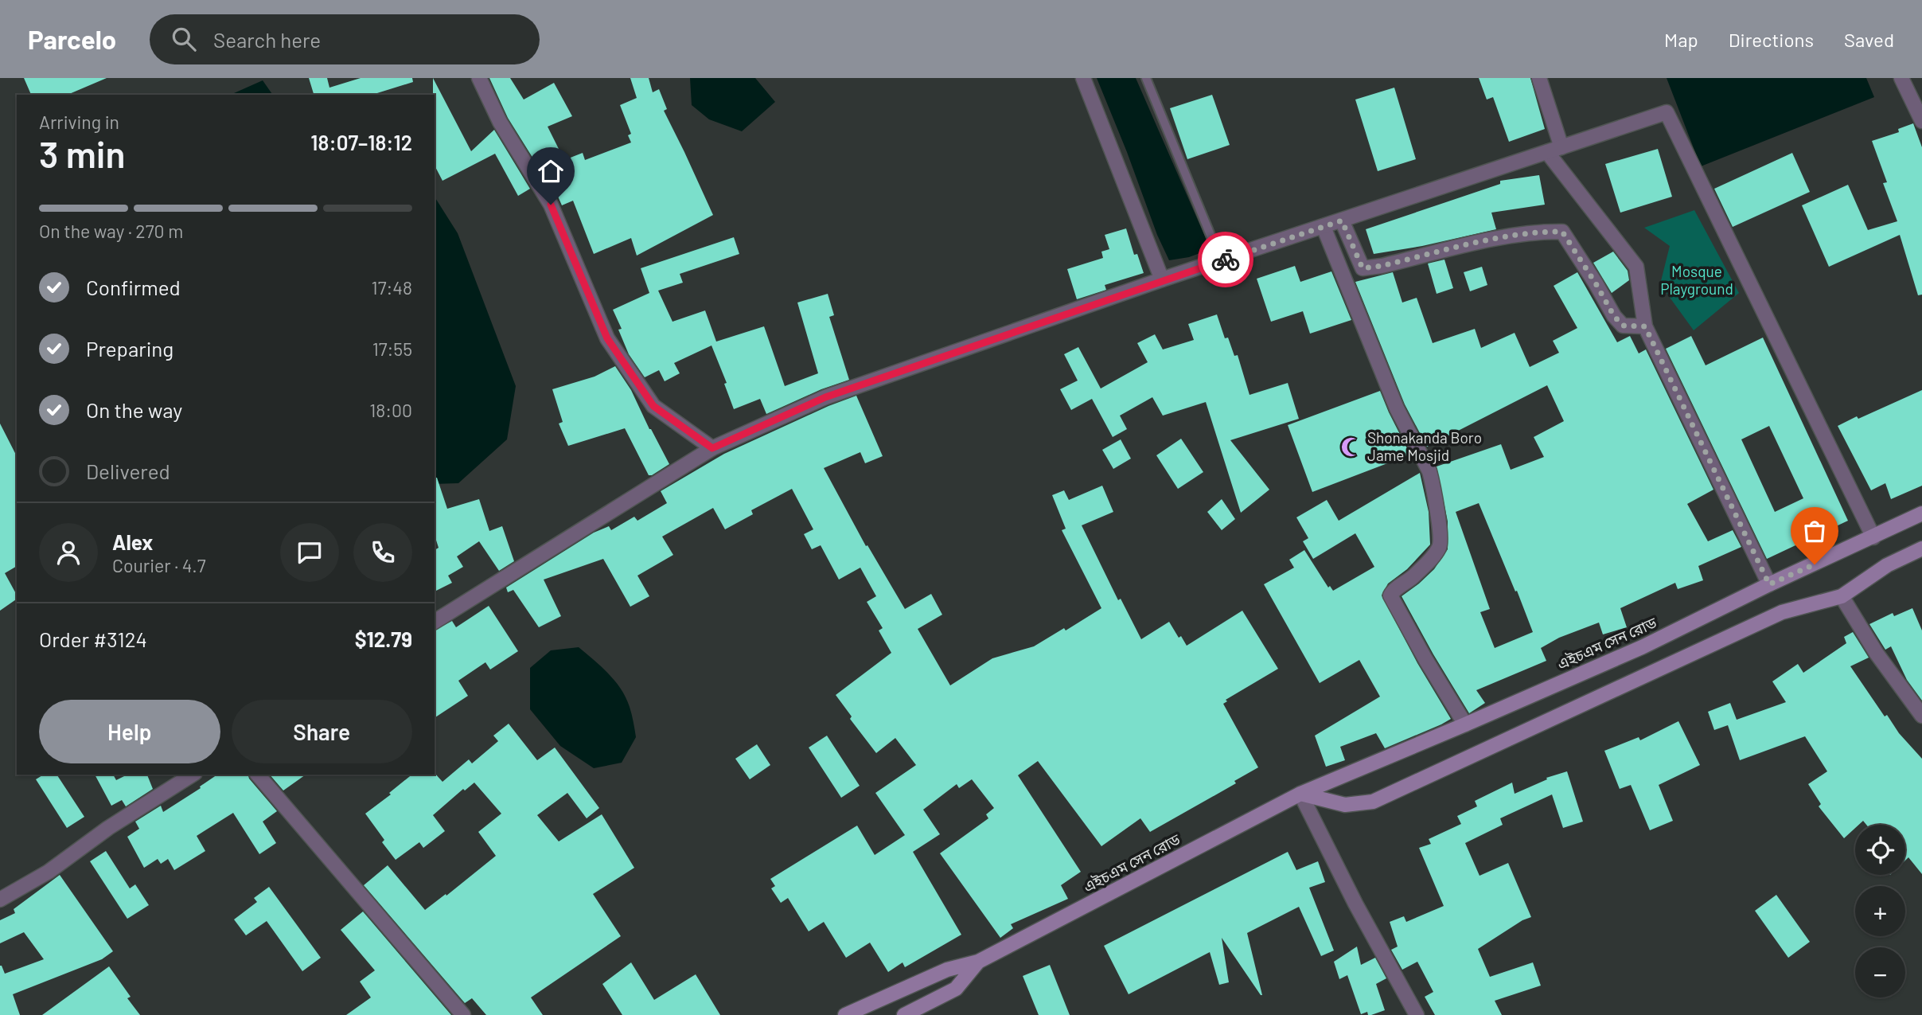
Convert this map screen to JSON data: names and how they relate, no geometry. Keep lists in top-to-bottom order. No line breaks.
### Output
{"streets":{"main road":["এইচএম সেন রোড"]},"parks":["Mosque Playground"],"places":{"mosque":["Shonakanda Boro Jame Mosjid"]},"page":{"header":"Parcelo","search":"Search here","nav":["Map","Directions","Saved"],"heading":["3 min","Arriving in","18:07–18:12"],"panel":["Alex","Courier · 4.7","Order #3124","$12.79"],"bar":"On the way · 270 m","list":[["Confirmed","17:48"],["Preparing","17:55"],["On the way","18:00"],"Delivered"],"buttons":["Help","Share"],"map_buttons":["+","−"]}}
